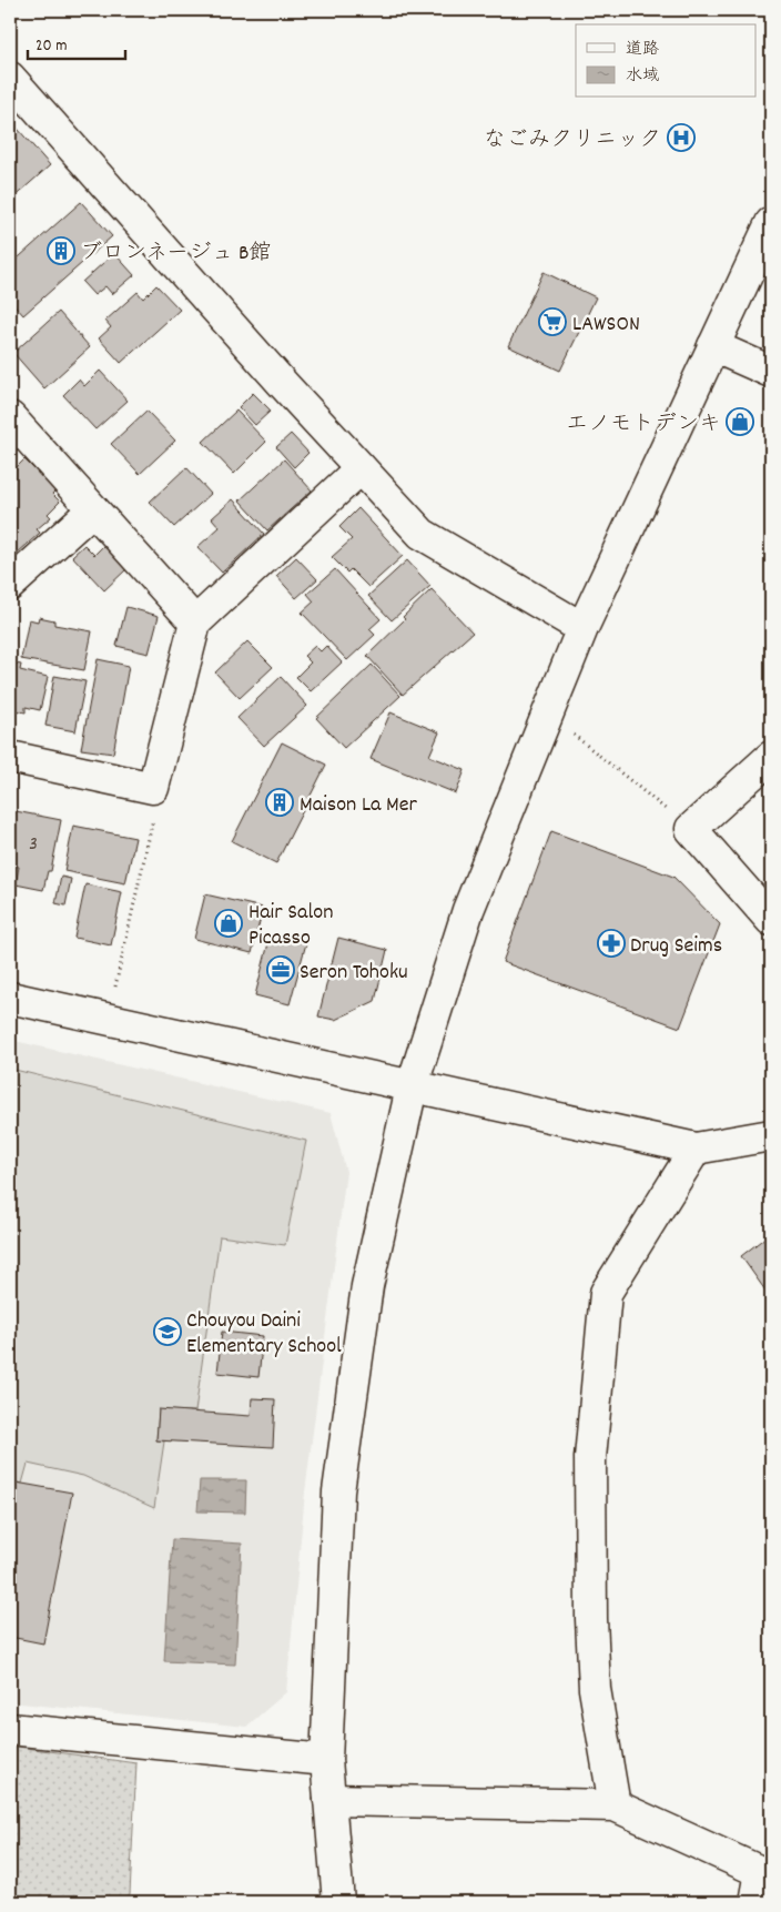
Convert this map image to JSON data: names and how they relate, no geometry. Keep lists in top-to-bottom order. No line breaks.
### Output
{"places":{"hospital":["なごみクリニック"],"building":["ブロンネージュ B館","Maison La Mer"],"supermarket":["LAWSON"],"shop":["エノモトデンキ","Hair Salon Picasso"],"pharmacy":["Drug Seims"],"office":["Seron Tohoku"],"school or university":["Chouyou Daini Elementary School"]},"house_numbers":["3"],"legend":["道路","水域"],"scale_bar":"20 m"}
